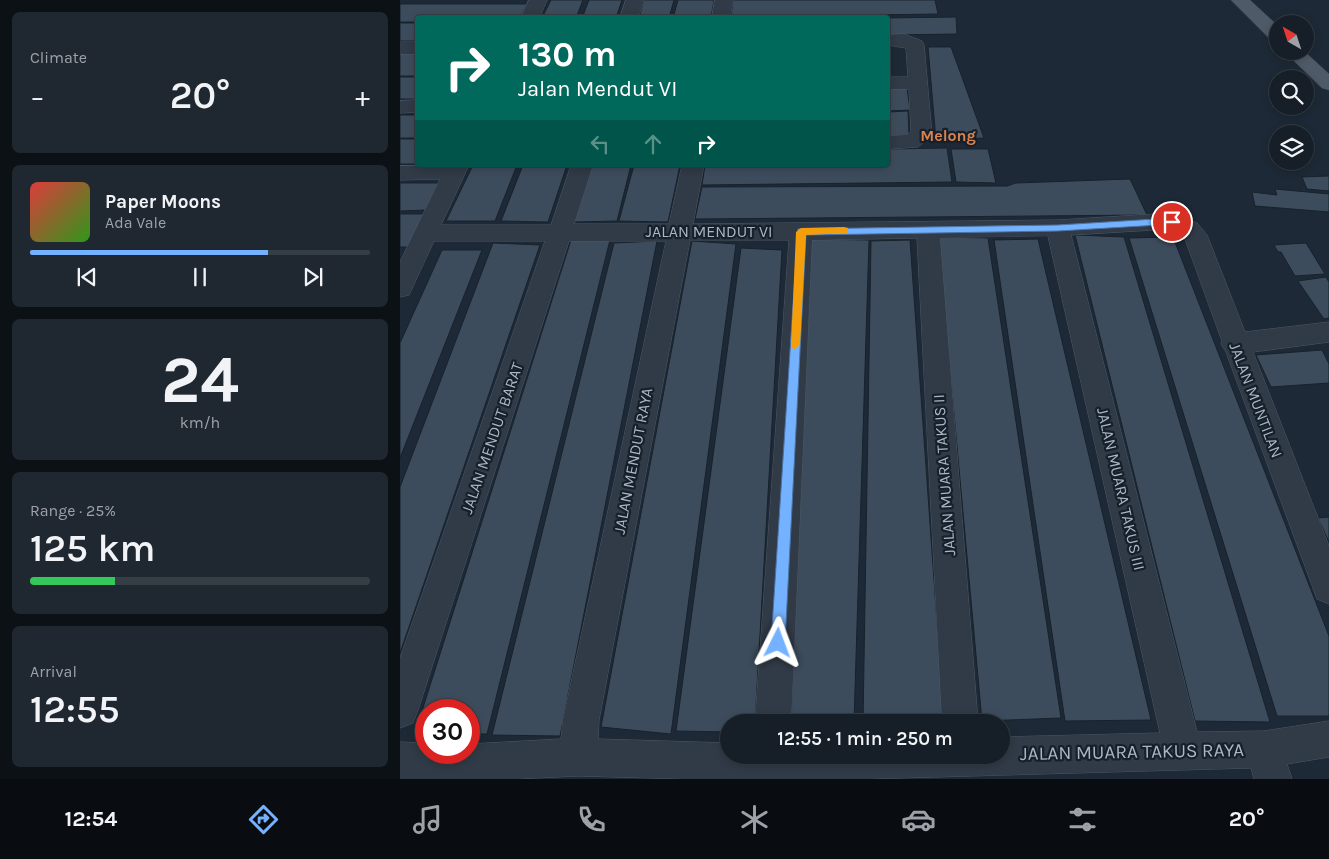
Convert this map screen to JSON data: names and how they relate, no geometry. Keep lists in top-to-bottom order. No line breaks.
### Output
{"streets":{"street":["JALAN MENDUT VI","JALAN MUNTILAN","JALAN MENDUT BARAT","JALAN MENDUT RAYA","JALAN MUARA TAKUS II","JALAN MUARA TAKUS III","JALAN MUARA TAKUS RAYA"]},"crossings":[["JALAN MENDUT VI","JALAN MUNTILAN"],["JALAN MENDUT VI","JALAN MENDUT BARAT"],["JALAN MENDUT VI","JALAN MENDUT RAYA"],["JALAN MENDUT VI","JALAN MUARA TAKUS II"],["JALAN MENDUT VI","JALAN MUARA TAKUS III"],["JALAN MENDUT RAYA","JALAN MUARA TAKUS RAYA"],["JALAN MUARA TAKUS III","JALAN MUARA TAKUS RAYA"]],"districts":["Melong"],"north":"top left","page":{"tile":["Climate",["24","km/h"],["Range · 25%","125 km"],["Arrival","12:55"]],"turn":["130 m","Jalan Mendut VI"],"heat":["−","20°","+"],"song":["Paper Moons","Ada Vale"],"limit":"30","trip":"12:55 · 1 min · 250 m","tabs":["12:54","20°"]}}
